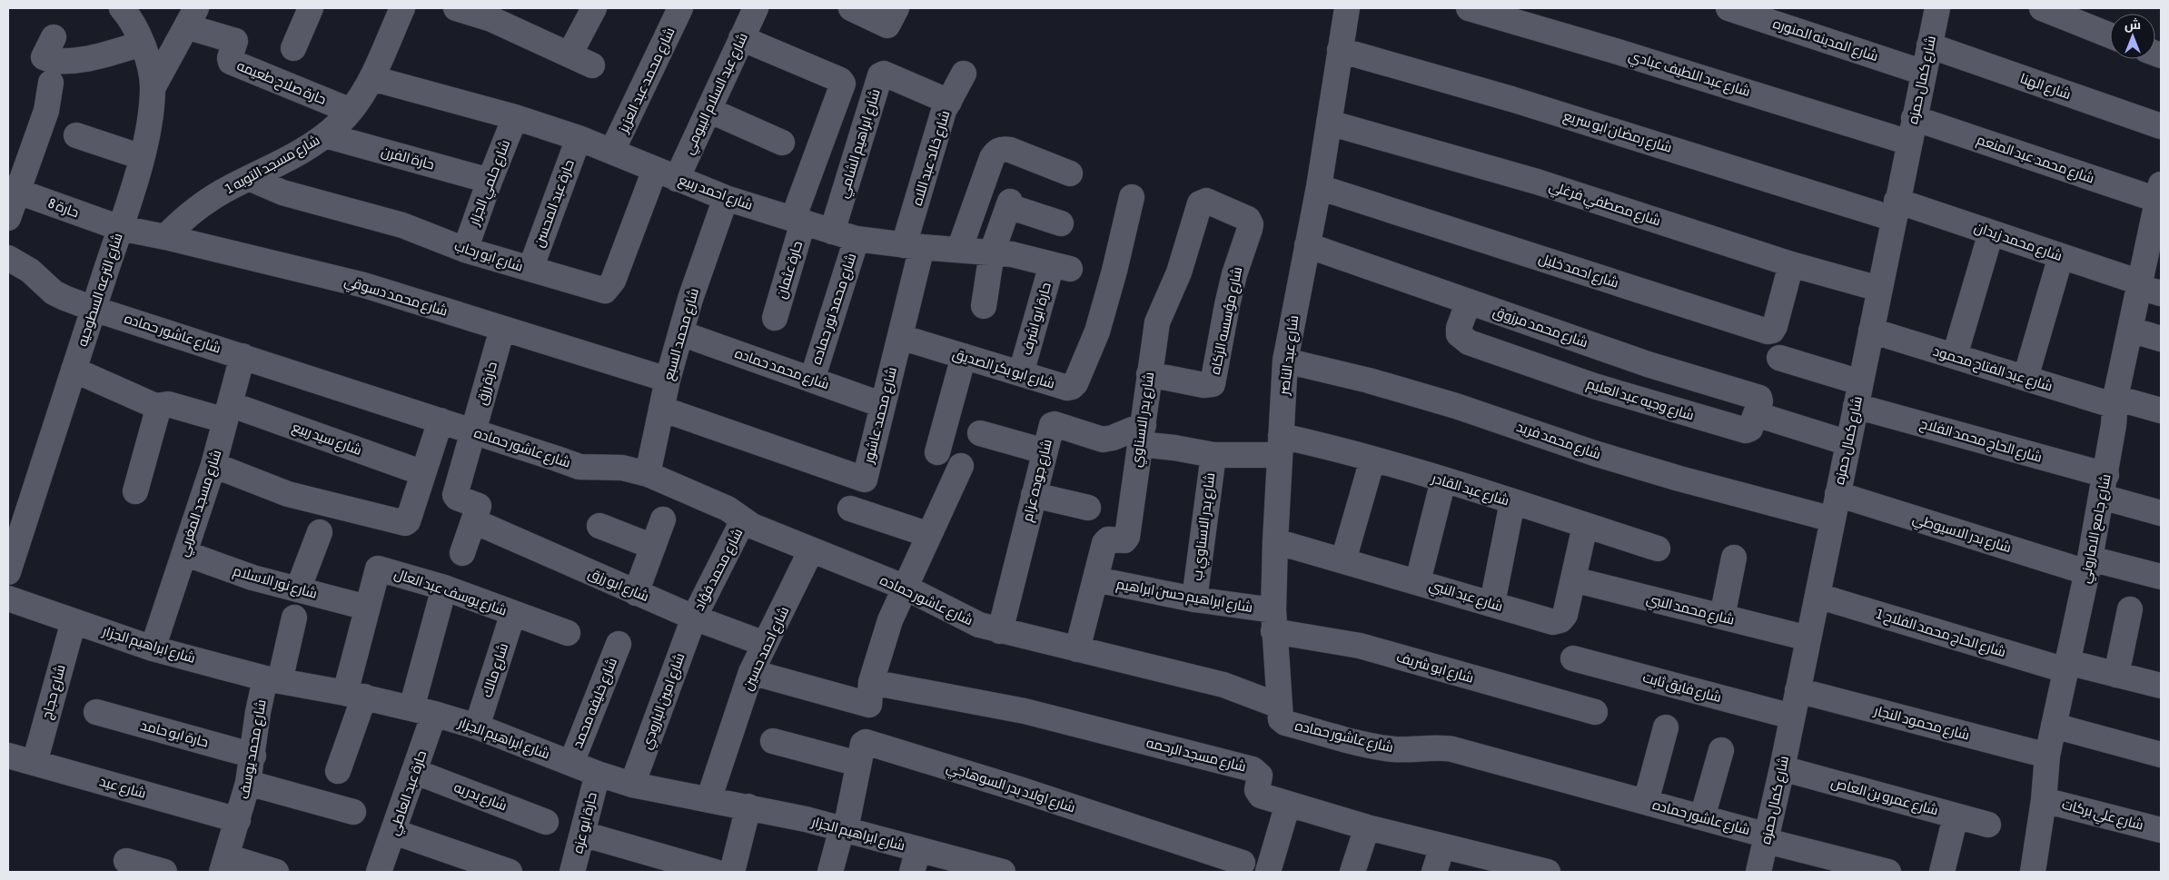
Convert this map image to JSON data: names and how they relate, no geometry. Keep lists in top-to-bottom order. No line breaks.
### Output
{"streets":{"street":["شارع المدينه المنوره","شارع عبد اللطيف عبادي","شارع محمد عبد العزيز","شارع كمال حمزه","حارة صلاح طعيمه","شارع الهنا","شارع عبد السلام البيومي","شارع رمضان ابو سريع","شارع ابراهيم الشامي","حارة الفرن","شارع خالد عبد اللاه","شارع محمد عبد المنعم","شارع مسجد التوبه 1","شارع حلمي الجزار","شارع احمد ربيع","حارة عبد المحسن","شارع مصطفي فرغلي","حارة 8","شارع محمد زيدان","شارع ابو رحاب","حارة عثمان","شارع احمد خليل","شارع الترعه السطوحيه","شارع محمد دسوقي","شارع محمد نور حماده","حارة ابو اشرف","شارع مؤسسه الزكاه","شارع محمد مرزوق","شارع عاشور حماده","شارع محمد السبع","شارع عبد الناصر","شارع محمد حماده","شارع ابو بكر الصديق","شارع عبد الفتاح محمود","حارة رزق","شارع وجيه عبد العليم","شارع محمد عاشور","شارع بدر الاسناوي","شارع سيد ربيع","شارع محمد فريد","شارع الحاج محمد الفلاح","شارع جوده عزام","شارع عبد القادر","شارع مسجد المغربي","شارع بدر الاسناوي ب","شارع جامع الاماروني","شارع بدر الاسيوطي","شارع محمد فؤاد","شارع نور الاسلام","شارع ابو رزق","شارع يوسف عبد العال","شارع ابراهيم حسن ابراهيم","شارع عبد النبي","شارع محمد النبي","شارع الحاج محمد الفلاح 1","شارع ابراهيم الجزار","شارع احمد حسين","شارع ابو شريف","شارع مالك","شارع فايق ثابت","شارع حجاج","شارع امين البارودي","شارع خليفه محمد","شارع محمود النجار","حارة ابو حامد","شارع محمد يوسف","شارع مسجد الرحمه","شارع عيد","شارع اولاد بدر السوهاجي","حارة عبد العاطي","شارع بدريه","شارع عمرو بن العاص","شارع علي بركات","حارة ابو عزه"]},"crossings":[["شارع المدينه المنوره","شارع كمال حمزه"],["شارع عبد اللطيف عبادي","شارع كمال حمزه"],["شارع محمد عبد العزيز","شارع احمد ربيع"],["شارع كمال حمزه","شارع الهنا"],["شارع كمال حمزه","شارع رمضان ابو سريع"],["شارع كمال حمزه","شارع محمد عبد المنعم"],["شارع كمال حمزه","شارع مصطفي فرغلي"],["شارع كمال حمزه","شارع محمد زيدان"],["شارع كمال حمزه","شارع عاشور حماده"],["شارع كمال حمزه","شارع عبد الفتاح محمود"],["شارع كمال حمزه","شارع محمد فريد"],["شارع كمال حمزه","شارع الحاج محمد الفلاح"],["شارع كمال حمزه","شارع بدر الاسيوطي"],["شارع كمال حمزه","شارع محمد النبي"],["شارع كمال حمزه","شارع الحاج محمد الفلاح 1"],["شارع كمال حمزه","شارع فايق ثابت"],["شارع كمال حمزه","شارع محمود النجار"],["شارع كمال حمزه","شارع عمرو بن العاص"],["حارة صلاح طعيمه","شارع مسجد التوبه 1"],["شارع عبد السلام البيومي","شارع احمد ربيع"],["شارع عبد السلام البيومي","شارع ابو رحاب"],["شارع عبد السلام البيومي","حارة عثمان"],["شارع رمضان ابو سريع","شارع محمد زيدان"],["شارع رمضان ابو سريع","شارع عبد الناصر"],["شارع ابراهيم الشامي","شارع خالد عبد اللاه"],["شارع ابراهيم الشامي","شارع احمد ربيع"],["حارة الفرن","شارع مسجد التوبه 1"],["حارة الفرن","شارع حلمي الجزار"],["شارع خالد عبد اللاه","شارع احمد ربيع"],["شارع خالد عبد اللاه","شارع محمد عاشور"],["شارع محمد عبد المنعم","شارع جامع الاماروني"],["شارع مسجد التوبه 1","شارع احمد ربيع"],["شارع مسجد التوبه 1","شارع ابو رحاب"],["شارع مسجد التوبه 1","شارع محمد دسوقي"],["شارع حلمي الجزار","شارع احمد ربيع"],["شارع حلمي الجزار","شارع ابو رحاب"],["شارع احمد ربيع","حارة عبد المحسن"],["شارع احمد ربيع","شارع ابو رحاب"],["شارع احمد ربيع","حارة عثمان"],["شارع احمد ربيع","شارع محمد نور حماده"],["شارع احمد ربيع","حارة ابو اشرف"],["شارع احمد ربيع","شارع محمد السبع"],["شارع احمد ربيع","شارع محمد عاشور"],["حارة عبد المحسن","شارع ابو رحاب"],["شارع مصطفي فرغلي","شارع احمد خليل"],["شارع مصطفي فرغلي","شارع عبد الناصر"],["حارة 8","شارع الترعه السطوحيه"],["حارة 8","شارع محمد دسوقي"],["شارع محمد زيدان","شارع جامع الاماروني"],["شارع احمد خليل","شارع عبد الناصر"],["شارع الترعه السطوحيه","شارع محمد دسوقي"],["شارع الترعه السطوحيه","شارع عاشور حماده"],["شارع الترعه السطوحيه","شارع سيد ربيع"],["شارع محمد دسوقي","شارع محمد السبع"],["شارع محمد دسوقي","حارة رزق"],["شارع محمد نور حماده","شارع محمد حماده"],["حارة ابو اشرف","شارع ابو بكر الصديق"],["شارع مؤسسه الزكاه","شارع بدر الاسناوي"],["شارع محمد مرزوق","شارع عبد الناصر"],["شارع محمد مرزوق","شارع وجيه عبد العليم"],["شارع عاشور حماده","شارع محمد السبع"],["شارع عاشور حماده","شارع عبد الناصر"],["شارع عاشور حماده","حارة رزق"],["شارع عاشور حماده","شارع بدر الاسناوي"],["شارع عاشور حماده","شارع جوده عزام"],["شارع عاشور حماده","شارع مسجد المغربي"],["شارع عاشور حماده","شارع محمد فؤاد"],["شارع عاشور حماده","شارع احمد حسين"],["شارع محمد السبع","شارع محمد حماده"],["شارع محمد السبع","شارع محمد عاشور"],["شارع عبد الناصر","شارع محمد فريد"],["شارع عبد الناصر","شارع عبد القادر"],["شارع عبد الناصر","شارع ابراهيم حسن ابراهيم"],["شارع عبد الناصر","شارع عبد النبي"],["شارع عبد الناصر","شارع ابو شريف"],["شارع محمد حماده","شارع محمد عاشور"],["شارع ابو بكر الصديق","شارع محمد عاشور"],["شارع عبد الفتاح محمود","شارع جامع الاماروني"],["حارة رزق","شارع ابو رزق"],["شارع بدر الاسناوي","شارع جوده عزام"],["شارع بدر الاسناوي","شارع عبد القادر"],["شارع بدر الاسناوي","شارع ابراهيم حسن ابراهيم"],["شارع سيد ربيع","شارع مسجد المغربي"],["شارع الحاج محمد الفلاح","شارع جامع الاماروني"],["شارع جوده عزام","شارع عبد القادر"],["شارع عبد القادر","شارع بدر الاسناوي ب"],["شارع عبد القادر","شارع عبد النبي"],["شارع مسجد المغربي","شارع نور الاسلام"],["شارع مسجد المغربي","شارع ابراهيم الجزار"],["شارع بدر الاسناوي ب","شارع ابراهيم حسن ابراهيم"],["شارع جامع الاماروني","شارع بدر الاسيوطي"],["شارع جامع الاماروني","شارع الحاج محمد الفلاح 1"],["شارع جامع الاماروني","شارع محمود النجار"],["شارع جامع الاماروني","شارع علي بركات"],["شارع محمد فؤاد","شارع ابو رزق"],["شارع محمد فؤاد","شارع امين البارودي"],["شارع نور الاسلام","شارع يوسف عبد العال"],["شارع ابو رزق","شارع احمد حسين"],["شارع ابو رزق","شارع امين البارودي"],["شارع يوسف عبد العال","شارع ابراهيم الجزار"],["شارع يوسف عبد العال","شارع مالك"],["شارع يوسف عبد العال","حارة عبد العاطي"],["شارع ابراهيم حسن ابراهيم","شارع ابو شريف"],["شارع عبد النبي","شارع محمد النبي"],["شارع ابراهيم الجزار","شارع احمد حسين"],["شارع ابراهيم الجزار","شارع مالك"],["شارع ابراهيم الجزار","شارع حجاج"],["شارع ابراهيم الجزار","شارع امين البارودي"],["شارع ابراهيم الجزار","شارع خليفه محمد"],["شارع ابراهيم الجزار","شارع محمد يوسف"],["شارع ابراهيم الجزار","شارع اولاد بدر السوهاجي"],["شارع ابراهيم الجزار","حارة عبد العاطي"],["شارع ابراهيم الجزار","حارة ابو عزه"],["شارع احمد حسين","شارع مسجد الرحمه"],["شارع حجاج","شارع عيد"],["حارة ابو حامد","شارع محمد يوسف"],["شارع محمد يوسف","شارع عيد"],["حارة عبد العاطي","شارع بدريه"]],"north":"top"}
